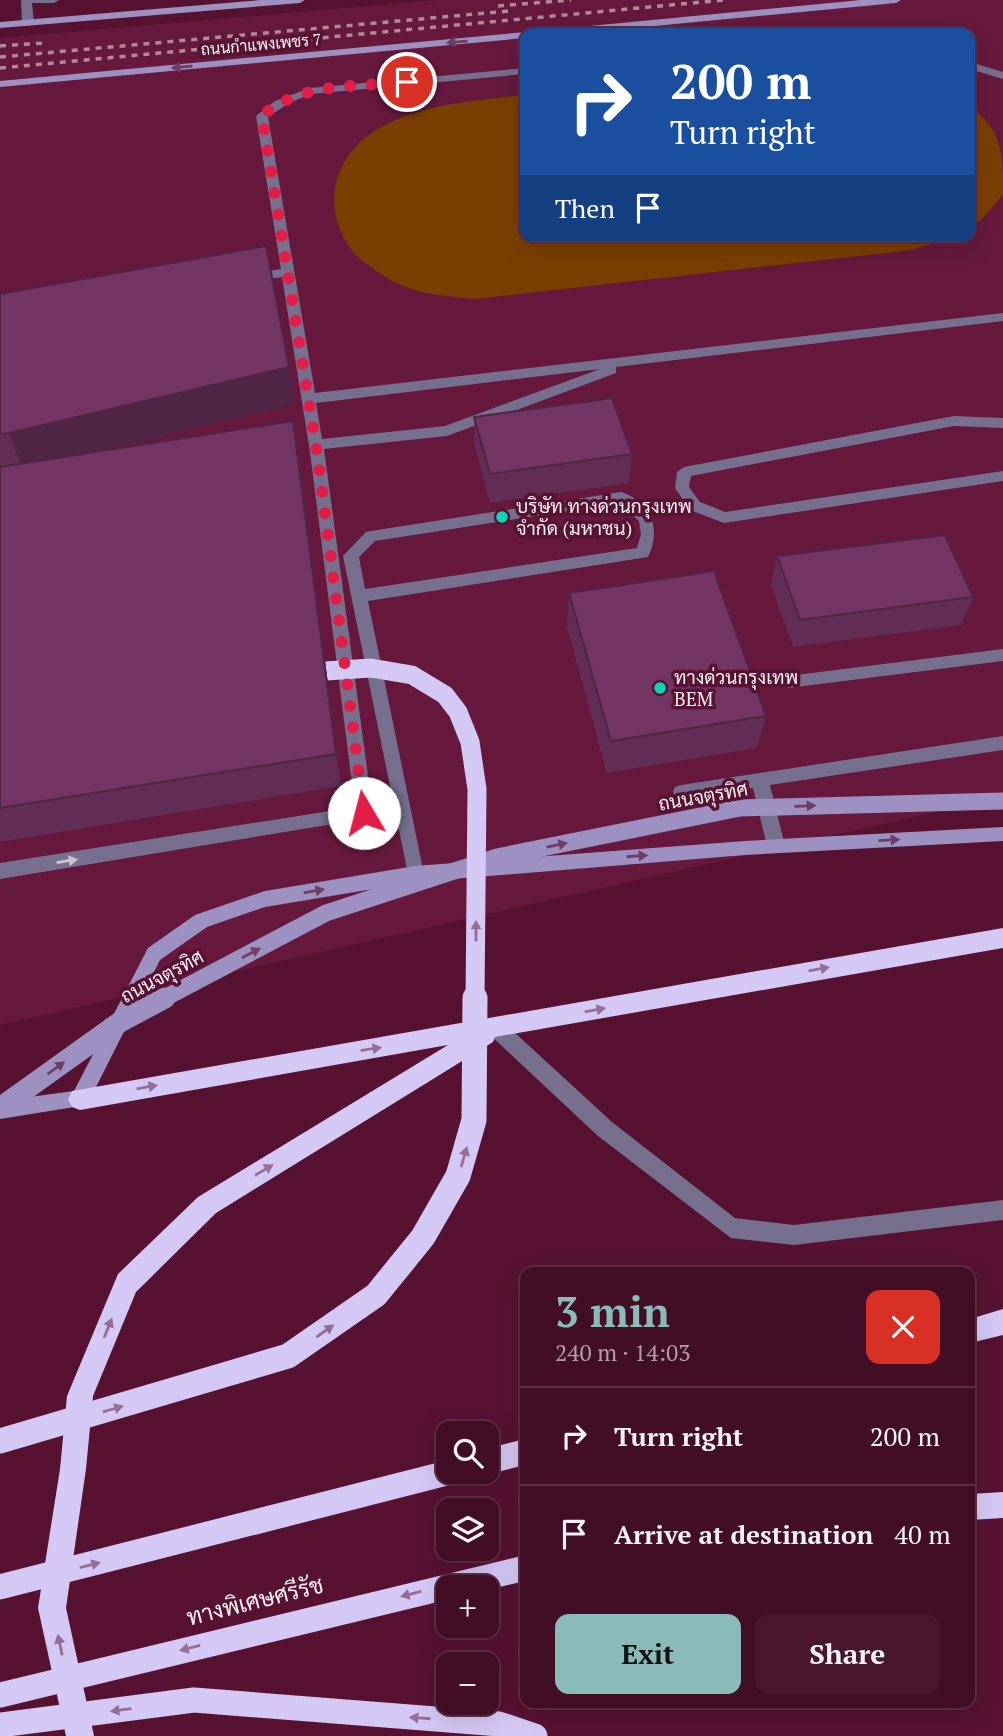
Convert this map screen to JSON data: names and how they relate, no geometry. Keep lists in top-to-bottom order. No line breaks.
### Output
{"streets":{"highway":["ทางพิเศษศรีรัช"],"main road":["ถนนกำแพงเพชร 7","ถนนจตุรทิศ"]},"one_way":["ถนนจตุรทิศ"],"places":["บริษัท ทางด่วนกรุงเทพ จำกัด (มหาชน)","ทางด่วนกรุงเทพ BEM"],"page":{"turn":["200 m","Turn right"],"then":"Then","heading":["3 min","240 m · 14:03"],"list":[{"name":"Turn right","value":"200 m"},{"name":"Arrive at destination","value":"40 m"}],"map_buttons":["+","−"],"buttons":["Exit","Share"]}}
